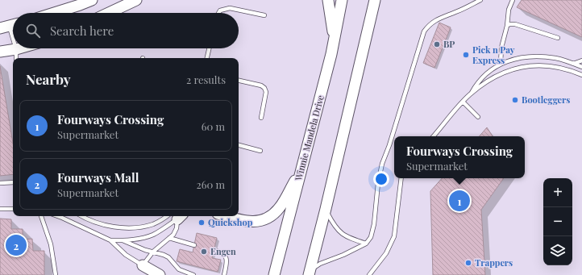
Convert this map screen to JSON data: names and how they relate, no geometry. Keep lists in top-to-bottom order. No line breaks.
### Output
{"streets":{"main road":["Winnie Mandela Drive"]},"places":["BP","Pick n Pay Express","Bootleggers","Quickshop","Engen","Trappers"],"page":{"search":"Search here","heading":["Nearby","2 results"],"list":[{"mark":"1","name":"Fourways Crossing","note":"Supermarket","value":"60 m"},{"mark":"2","name":"Fourways Mall","note":"Supermarket","value":"260 m"}],"popup":["Fourways Crossing","Supermarket"],"map_buttons":["+","−"],"pins":["1","2"]}}
